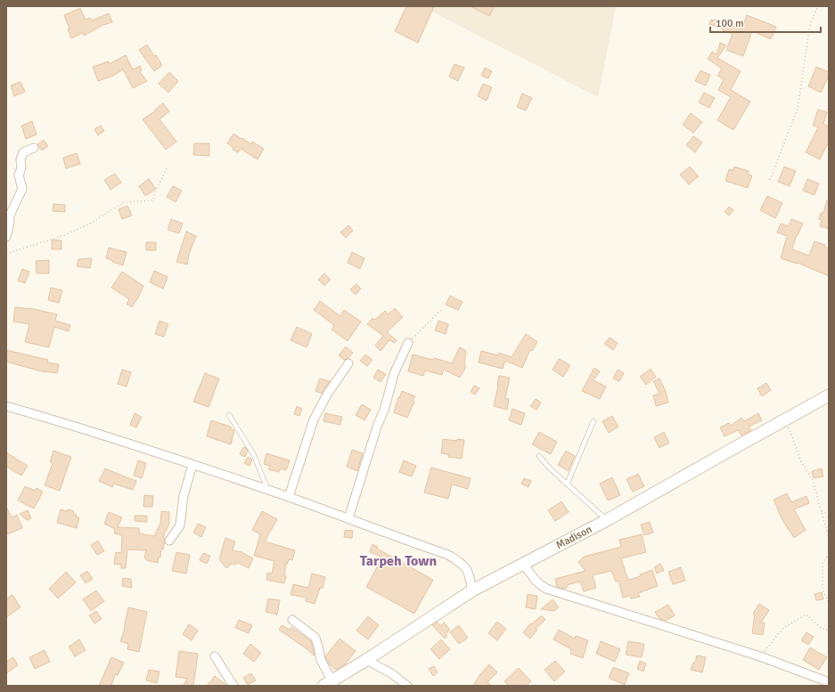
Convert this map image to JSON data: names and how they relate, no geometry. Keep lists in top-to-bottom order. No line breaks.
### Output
{"streets":{"street":["Madison"]},"districts":["Tarpeh Town"],"scale_bar":"100 m"}
